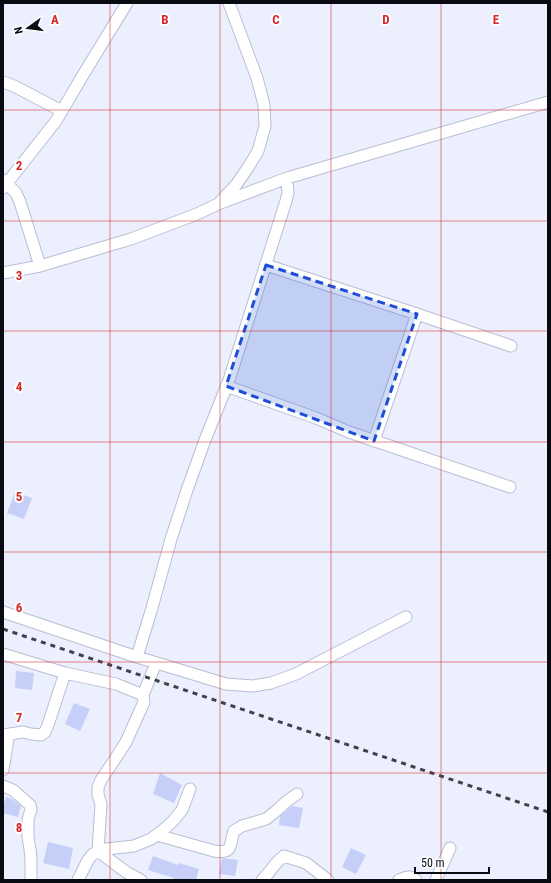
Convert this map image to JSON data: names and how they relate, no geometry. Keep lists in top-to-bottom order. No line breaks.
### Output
{"scale_bar":"50 m","north":"left","grid":{"columns":["A","B","C","D","E"],"rows":["2","3","4","5","6","7","8"]}}
